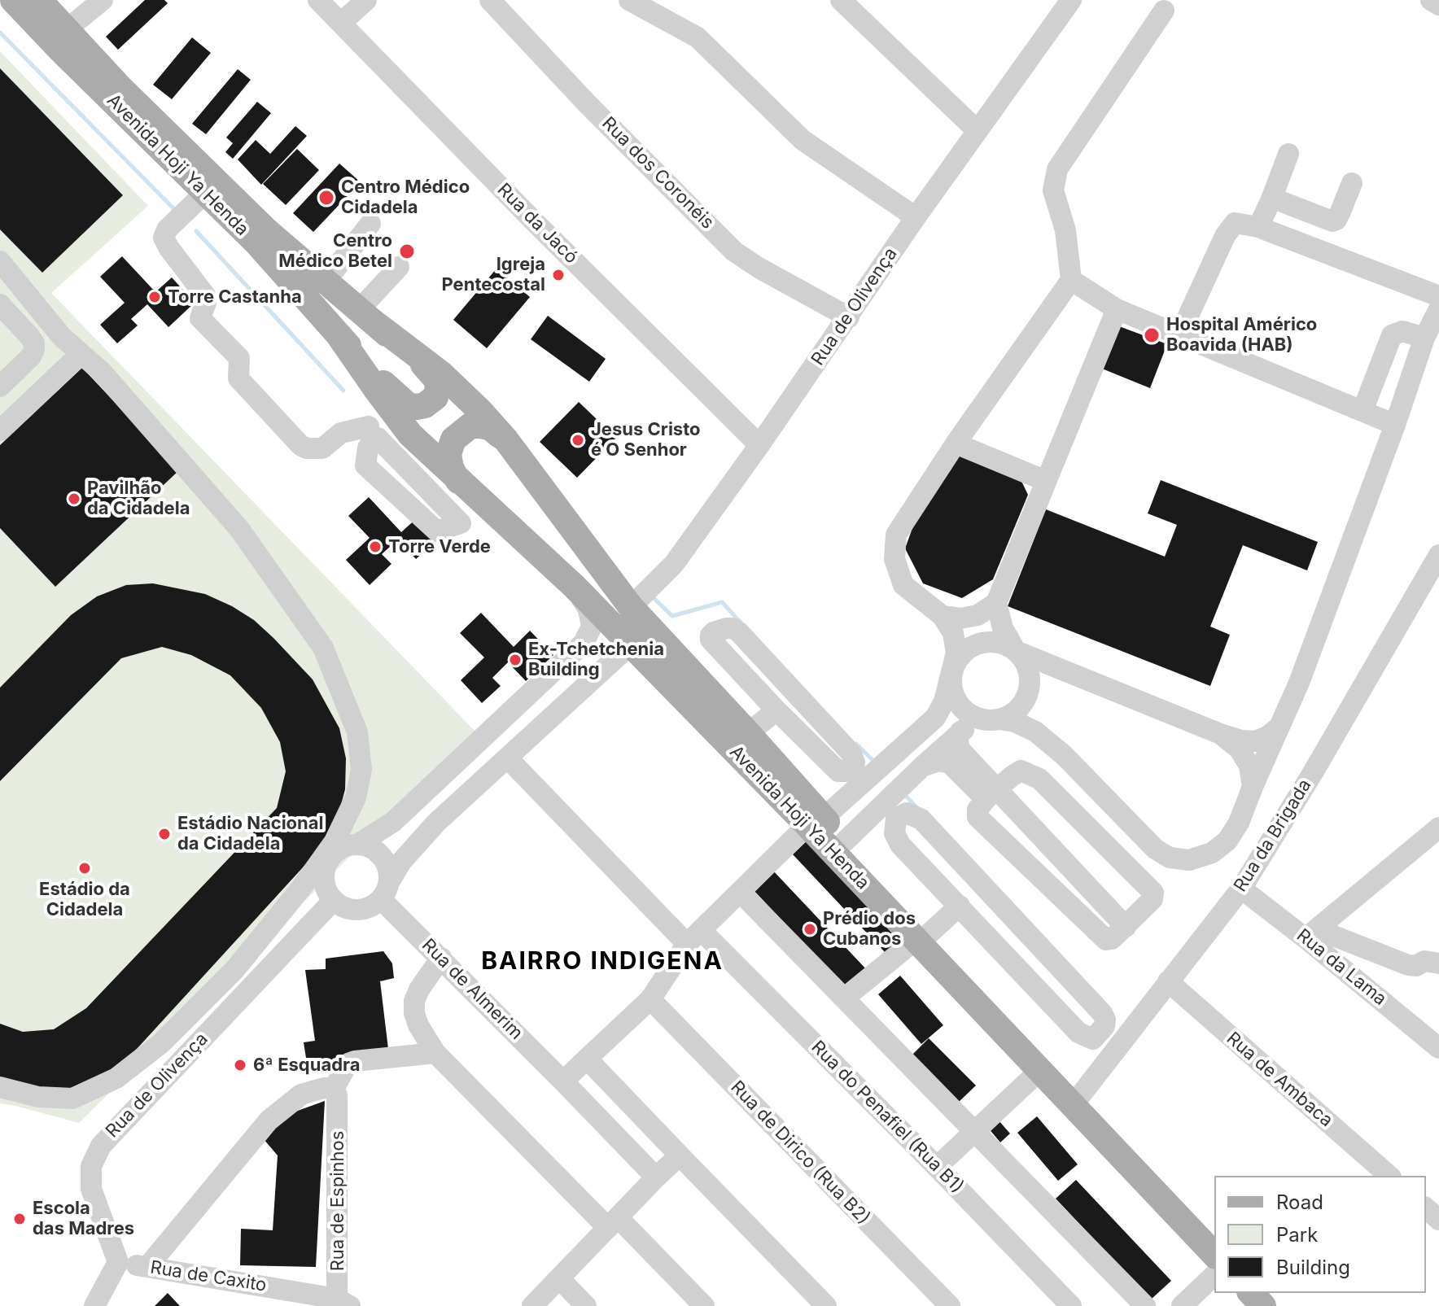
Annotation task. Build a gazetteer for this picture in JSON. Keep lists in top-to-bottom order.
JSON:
{
  "streets": {
    "main road": ["Avenida Hoji Ya Henda"],
    "street": [
      "Rua dos Coronéis",
      "Rua da Jacó",
      "Rua de Olivença",
      "Rua da Brigada",
      "Rua da Lama",
      "Rua de Almerim",
      "Rua de Ambaca",
      "Rua do Penafiel (Rua B1)",
      "Rua de Dirico (Rua B2)",
      "Rua de Espinhos",
      "Rua de Caxito"
    ]
  },
  "crossings": [
    ["Avenida Hoji Ya Henda", "Rua de Olivença"],
    ["Avenida Hoji Ya Henda", "Rua da Brigada"],
    ["Rua dos Coronéis", "Rua de Olivença"],
    ["Rua da Jacó", "Rua de Olivença"],
    ["Rua de Olivença", "Rua de Almerim"],
    ["Rua de Olivença", "Rua de Caxito"],
    ["Rua da Brigada", "Rua da Lama"],
    ["Rua da Brigada", "Rua de Ambaca"],
    ["Rua de Espinhos", "Rua de Caxito"]
  ],
  "districts": ["BAIRRO INDIGENA"],
  "places": [
    "Centro Médico Cidadela",
    "Centro Médico Betel",
    "Igreja Pentecostal",
    "Torre Castanha",
    "Hospital Américo Boavida (HAB)",
    "Jesus Cristo é O Senhor",
    "Pavilhão da Cidadela",
    "Torre Verde",
    "Ex-Tchetchenia Building",
    "Estádio Nacional da Cidadela",
    "Estádio da Cidadela",
    "Prédio dos Cubanos",
    "6ª Esquadra",
    "Escola das Madres"
  ],
  "legend": ["Road", "Park", "Building"]
}
